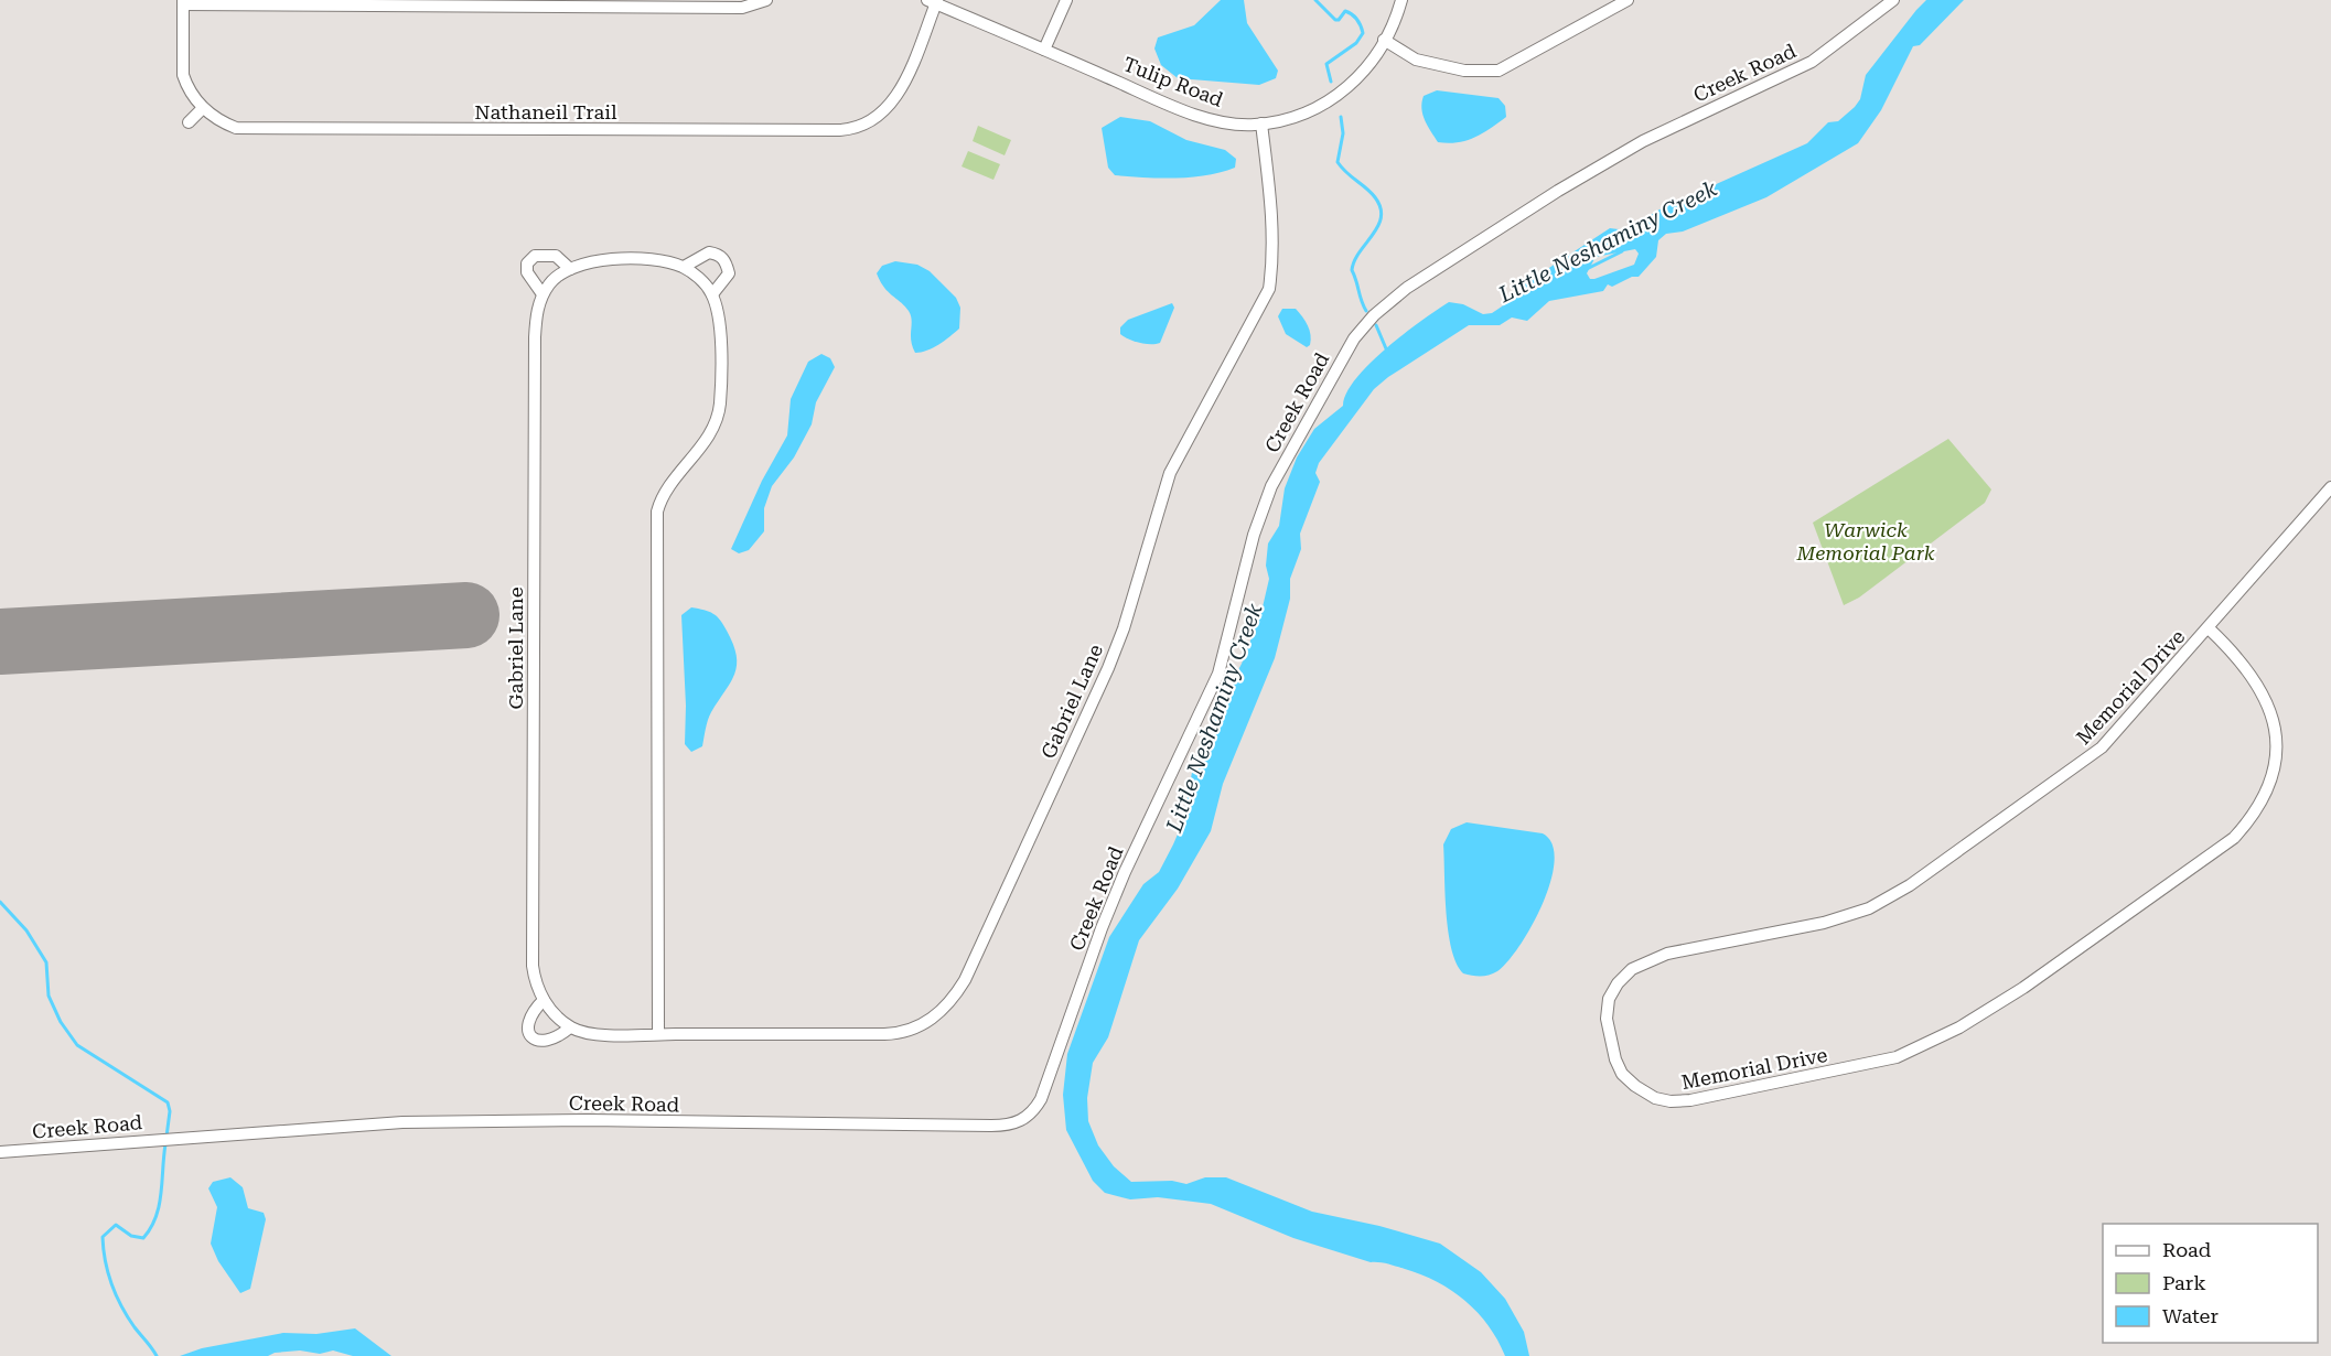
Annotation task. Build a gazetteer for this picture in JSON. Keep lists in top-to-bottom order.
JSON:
{
  "streets": {
    "street": [
      "Creek Road",
      "Tulip Road",
      "Nathaneil Trail",
      "Gabriel Lane",
      "Memorial Drive"
    ]
  },
  "crossings": [
    ["Tulip Road", "Nathaneil Trail"],
    ["Tulip Road", "Gabriel Lane"]
  ],
  "water": ["Little Neshaminy Creek"],
  "parks": ["Warwick Memorial Park"],
  "legend": ["Road", "Park", "Water"]
}
